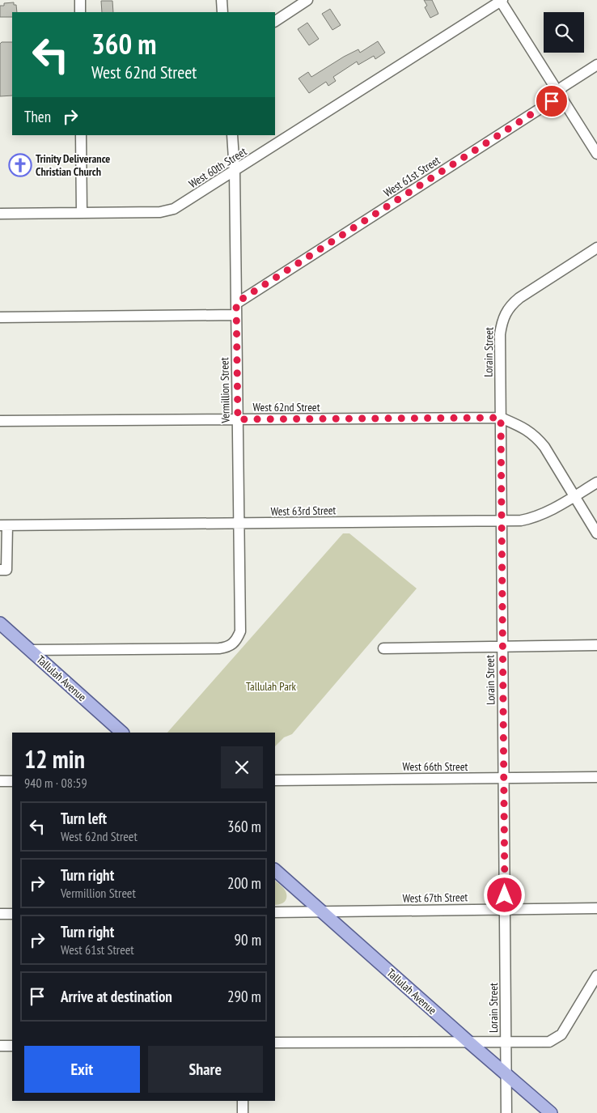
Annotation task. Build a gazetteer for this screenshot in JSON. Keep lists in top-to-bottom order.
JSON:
{
  "streets": {
    "main road": ["Tallulah Avenue"],
    "street": [
      "West 60th Street",
      "West 61st Street",
      "Lorain Street",
      "Vermillion Street",
      "West 62nd Street",
      "West 63rd Street",
      "West 66th Street",
      "West 67th Street"
    ]
  },
  "crossings": [
    ["West 60th Street", "Vermillion Street"],
    ["West 61st Street", "Vermillion Street"],
    ["Lorain Street", "West 62nd Street"],
    ["Lorain Street", "West 63rd Street"],
    ["Lorain Street", "Tallulah Avenue"],
    ["Lorain Street", "West 66th Street"],
    ["Lorain Street", "West 67th Street"],
    ["Vermillion Street", "West 62nd Street"],
    ["Vermillion Street", "West 63rd Street"],
    ["Vermillion Street", "Tallulah Avenue"],
    ["Tallulah Avenue", "West 67th Street"]
  ],
  "parks": ["Tallulah Park"],
  "places": {
    "church": ["Trinity Deliverance Christian Church"]
  },
  "page": {
    "turn": ["360 m", "West 62nd Street"],
    "then": "Then",
    "heading": ["12 min", "940 m · 08:59"],
    "list": [
      {
        "name": "Turn left",
        "note": "West 62nd Street",
        "value": "360 m"
      },
      {
        "name": "Turn right",
        "note": "Vermillion Street",
        "value": "200 m"
      },
      {
        "name": "Turn right",
        "note": "West 61st Street",
        "value": "90 m"
      },
      {
        "name": "Arrive at destination",
        "value": "290 m"
      }
    ],
    "buttons": ["Exit", "Share"]
  }
}
